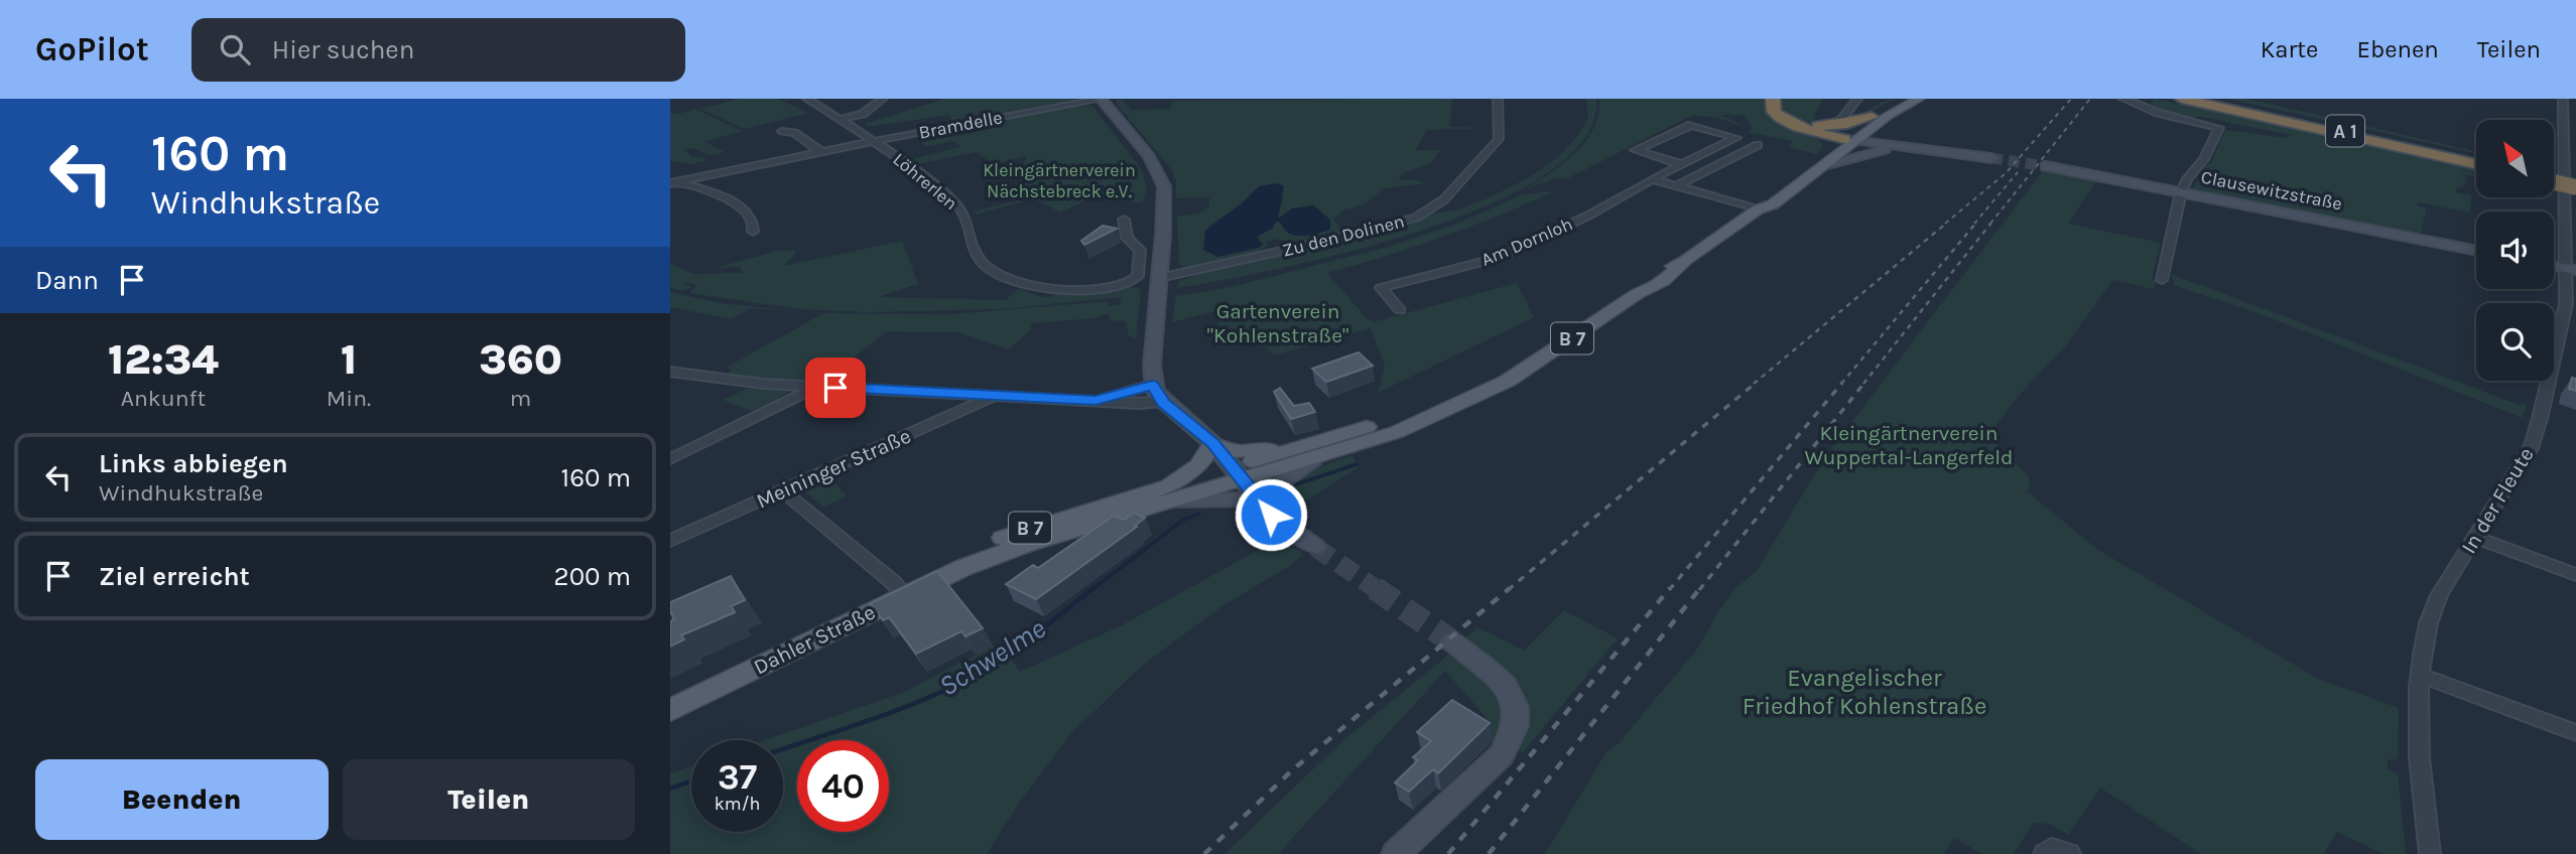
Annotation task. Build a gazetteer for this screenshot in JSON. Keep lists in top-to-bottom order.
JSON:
{
  "streets": {
    "highway": ["A 1"],
    "main road": ["B 7", "Dahler Straße"],
    "street": [
      "Bramdelle",
      "Löhrerlen",
      "Clausewitzstraße",
      "Zu den Dolinen",
      "Am Dornloh",
      "Meininger Straße",
      "In der Fleute"
    ]
  },
  "crossings": [
    ["Bramdelle", "Löhrerlen"],
    ["B 7", "Dahler Straße"]
  ],
  "water": ["Schwelme"],
  "parks": [
    "Kleingärtnerverein Nächstebreck e.V.",
    "Gartenverein \"Kohlenstraße\"",
    "Kleingärtnerverein Wuppertal-Langerfeld",
    "Evangelischer Friedhof Kohlenstraße"
  ],
  "north": "top left",
  "page": {
    "header": "GoPilot",
    "search": "Hier suchen",
    "nav": ["Karte", "Ebenen", "Teilen"],
    "turn": ["160 m", "Windhukstraße"],
    "then": "Dann",
    "eta": [
      "12:34",
      "Ankunft",
      "1",
      "Min.",
      "360",
      "m"
    ],
    "list": [
      {
        "name": "Links abbiegen",
        "note": "Windhukstraße",
        "value": "160 m"
      },
      {
        "name": "Ziel erreicht",
        "value": "200 m"
      }
    ],
    "speed": "37 km/h",
    "limit": "40",
    "buttons": ["Beenden", "Teilen"]
  }
}
